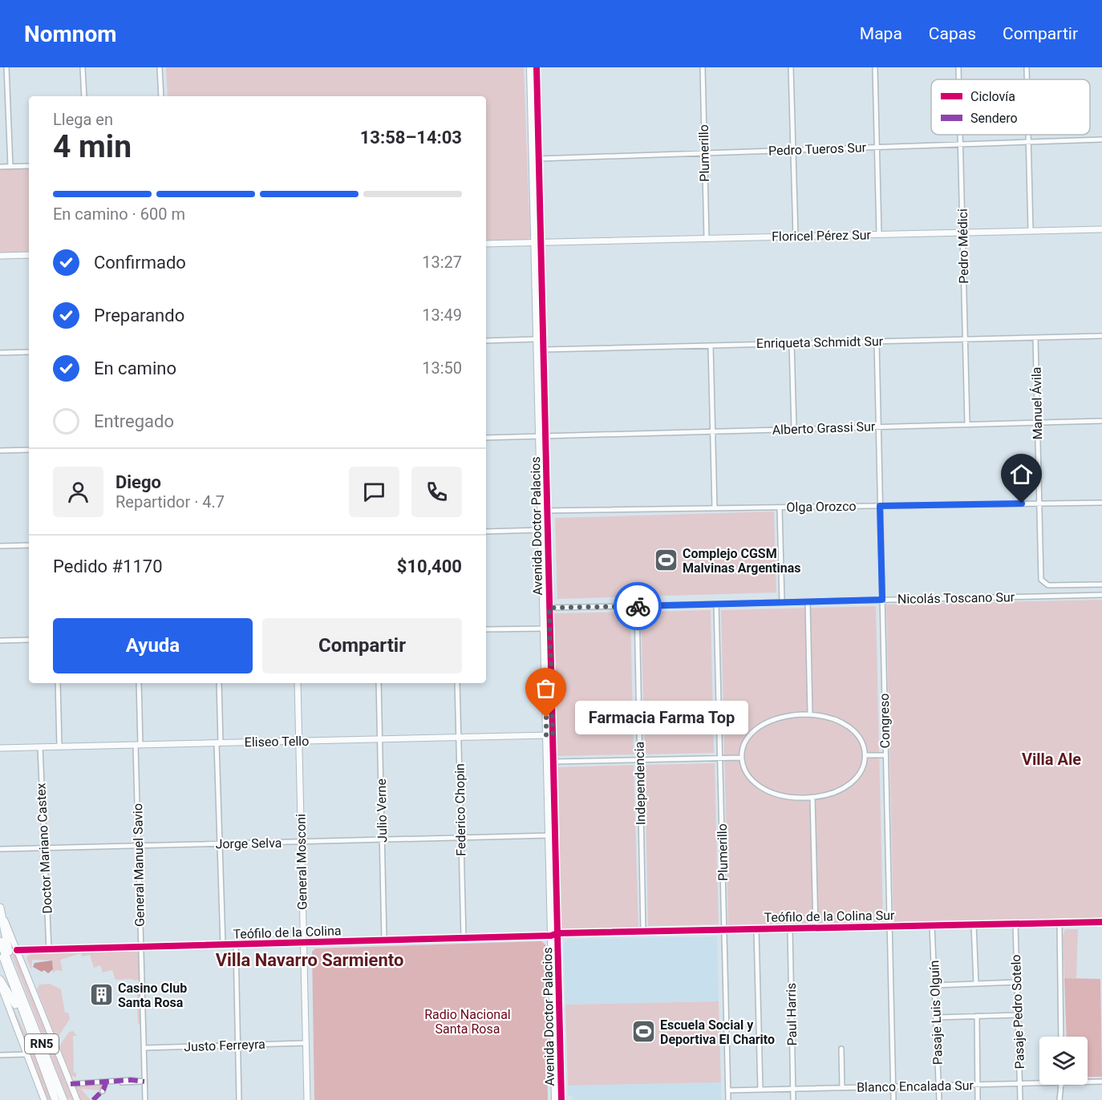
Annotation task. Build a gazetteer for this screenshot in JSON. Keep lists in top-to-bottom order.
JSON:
{
  "streets": {
    "highway": ["RN5"],
    "main road": ["Avenida Doctor Palacios"],
    "street": [
      "Pedro Tueros Sur",
      "Plumerillo",
      "Floricel Pérez Sur",
      "Pedro Médici",
      "Enriqueta Schmidt Sur",
      "Manuel Ávila",
      "Alberto Grassi Sur",
      "Olga Orozco",
      "Nicolás Toscano Sur",
      "Congreso",
      "Eliseo Tello",
      "Independencia",
      "Federico Chopin",
      "Julio Verne",
      "Jorge Selva",
      "Doctor Mariano Castex",
      "General Mosconi",
      "General Manuel Savio",
      "Teófilo de la Colina Sur",
      "Teófilo de la Colina",
      "Pasaje Pedro Sotelo",
      "Pasaje Luis Olguín",
      "Paul Harris",
      "Justo Ferreyra",
      "Blanco Encalada Sur"
    ]
  },
  "crossings": [
    ["Pedro Tueros Sur", "Plumerillo"],
    ["Pedro Tueros Sur", "Pedro Médici"],
    ["Pedro Tueros Sur", "Avenida Doctor Palacios"],
    ["Plumerillo", "Floricel Pérez Sur"],
    ["Plumerillo", "Nicolás Toscano Sur"],
    ["Plumerillo", "Teófilo de la Colina Sur"],
    ["Plumerillo", "Blanco Encalada Sur"],
    ["Floricel Pérez Sur", "Pedro Médici"],
    ["Floricel Pérez Sur", "Avenida Doctor Palacios"],
    ["Pedro Médici", "Enriqueta Schmidt Sur"],
    ["Pedro Médici", "Alberto Grassi Sur"],
    ["Enriqueta Schmidt Sur", "Manuel Ávila"],
    ["Enriqueta Schmidt Sur", "Avenida Doctor Palacios"],
    ["Enriqueta Schmidt Sur", "Congreso"],
    ["Manuel Ávila", "Alberto Grassi Sur"],
    ["Manuel Ávila", "Olga Orozco"],
    ["Alberto Grassi Sur", "Avenida Doctor Palacios"],
    ["Alberto Grassi Sur", "Congreso"],
    ["Olga Orozco", "Avenida Doctor Palacios"],
    ["Olga Orozco", "Congreso"],
    ["Avenida Doctor Palacios", "Nicolás Toscano Sur"],
    ["Avenida Doctor Palacios", "Eliseo Tello"],
    ["Avenida Doctor Palacios", "Jorge Selva"],
    ["Avenida Doctor Palacios", "Teófilo de la Colina Sur"],
    ["Avenida Doctor Palacios", "Teófilo de la Colina"],
    ["Nicolás Toscano Sur", "Congreso"],
    ["Nicolás Toscano Sur", "Independencia"],
    ["Congreso", "Teófilo de la Colina Sur"],
    ["Congreso", "Blanco Encalada Sur"],
    ["Eliseo Tello", "Federico Chopin"],
    ["Eliseo Tello", "Julio Verne"],
    ["Eliseo Tello", "Doctor Mariano Castex"],
    ["Eliseo Tello", "General Mosconi"],
    ["Eliseo Tello", "General Manuel Savio"],
    ["Independencia", "Teófilo de la Colina Sur"],
    ["Federico Chopin", "Jorge Selva"],
    ["Federico Chopin", "Teófilo de la Colina"],
    ["Julio Verne", "Jorge Selva"],
    ["Julio Verne", "Teófilo de la Colina"],
    ["Jorge Selva", "Doctor Mariano Castex"],
    ["Jorge Selva", "General Mosconi"],
    ["Jorge Selva", "General Manuel Savio"],
    ["Doctor Mariano Castex", "Teófilo de la Colina"],
    ["General Mosconi", "Teófilo de la Colina"],
    ["General Mosconi", "Justo Ferreyra"],
    ["General Manuel Savio", "Teófilo de la Colina"],
    ["General Manuel Savio", "Justo Ferreyra"],
    ["Teófilo de la Colina Sur", "Teófilo de la Colina"],
    ["Teófilo de la Colina Sur", "Pasaje Pedro Sotelo"],
    ["Teófilo de la Colina Sur", "Pasaje Luis Olguín"],
    ["Teófilo de la Colina Sur", "Paul Harris"],
    ["Pasaje Pedro Sotelo", "Blanco Encalada Sur"],
    ["Pasaje Luis Olguín", "Blanco Encalada Sur"],
    ["Paul Harris", "Blanco Encalada Sur"]
  ],
  "districts": ["Villa Ale", "Villa Navarro Sarmiento"],
  "parks": ["Radio Nacional Santa Rosa"],
  "places": {
    "sports": ["Complejo CGSM Malvinas Argentinas", "Escuela Social y Deportiva El Charito"],
    "other": ["Farmacia Farma Top"],
    "building": ["Casino Club Santa Rosa"]
  },
  "legend": ["Ciclovía", "Sendero"],
  "page": {
    "header": "Nomnom",
    "nav": ["Mapa", "Capas", "Compartir"],
    "heading": ["4 min", "Llega en", "13:58–14:03"],
    "panel": [
      "Diego",
      "Repartidor · 4.7",
      "Pedido #1170",
      "$10,400"
    ],
    "bar": "En camino · 600 m",
    "list": [
      ["Confirmado", "13:27"],
      ["Preparando", "13:49"],
      ["En camino", "13:50"],
      "Entregado"
    ],
    "buttons": ["Ayuda", "Compartir"],
    "bubble": "Farmacia Farma Top"
  }
}
